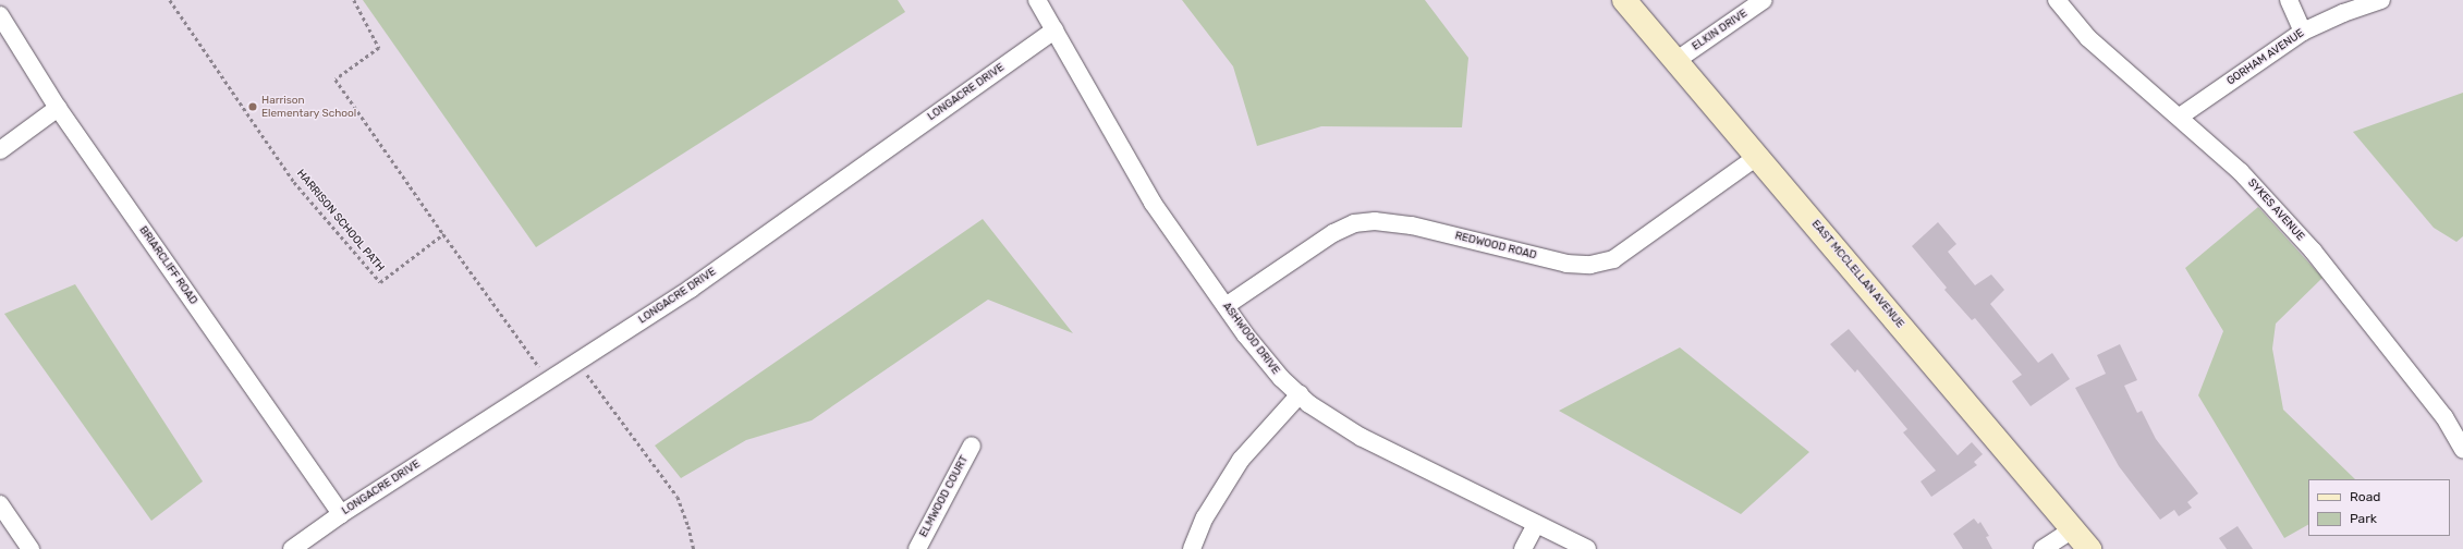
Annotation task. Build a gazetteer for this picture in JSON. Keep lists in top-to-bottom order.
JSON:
{
  "streets": {
    "street": [
      "ELKIN DRIVE",
      "GORHAM AVENUE",
      "LONGACRE DRIVE",
      "SYKES AVENUE",
      "REDWOOD ROAD",
      "BRIARCLIFF ROAD",
      "EAST MCCLELLAN AVENUE",
      "ASHWOOD DRIVE",
      "ELMWOOD COURT"
    ],
    "path": ["HARRISON SCHOOL PATH"]
  },
  "crossings": [
    ["ELKIN DRIVE", "EAST MCCLELLAN AVENUE"],
    ["GORHAM AVENUE", "SYKES AVENUE"],
    ["LONGACRE DRIVE", "BRIARCLIFF ROAD"],
    ["LONGACRE DRIVE", "ASHWOOD DRIVE"],
    ["REDWOOD ROAD", "EAST MCCLELLAN AVENUE"],
    ["REDWOOD ROAD", "ASHWOOD DRIVE"]
  ],
  "places": ["Harrison Elementary School"],
  "legend": ["Road", "Park"]
}
